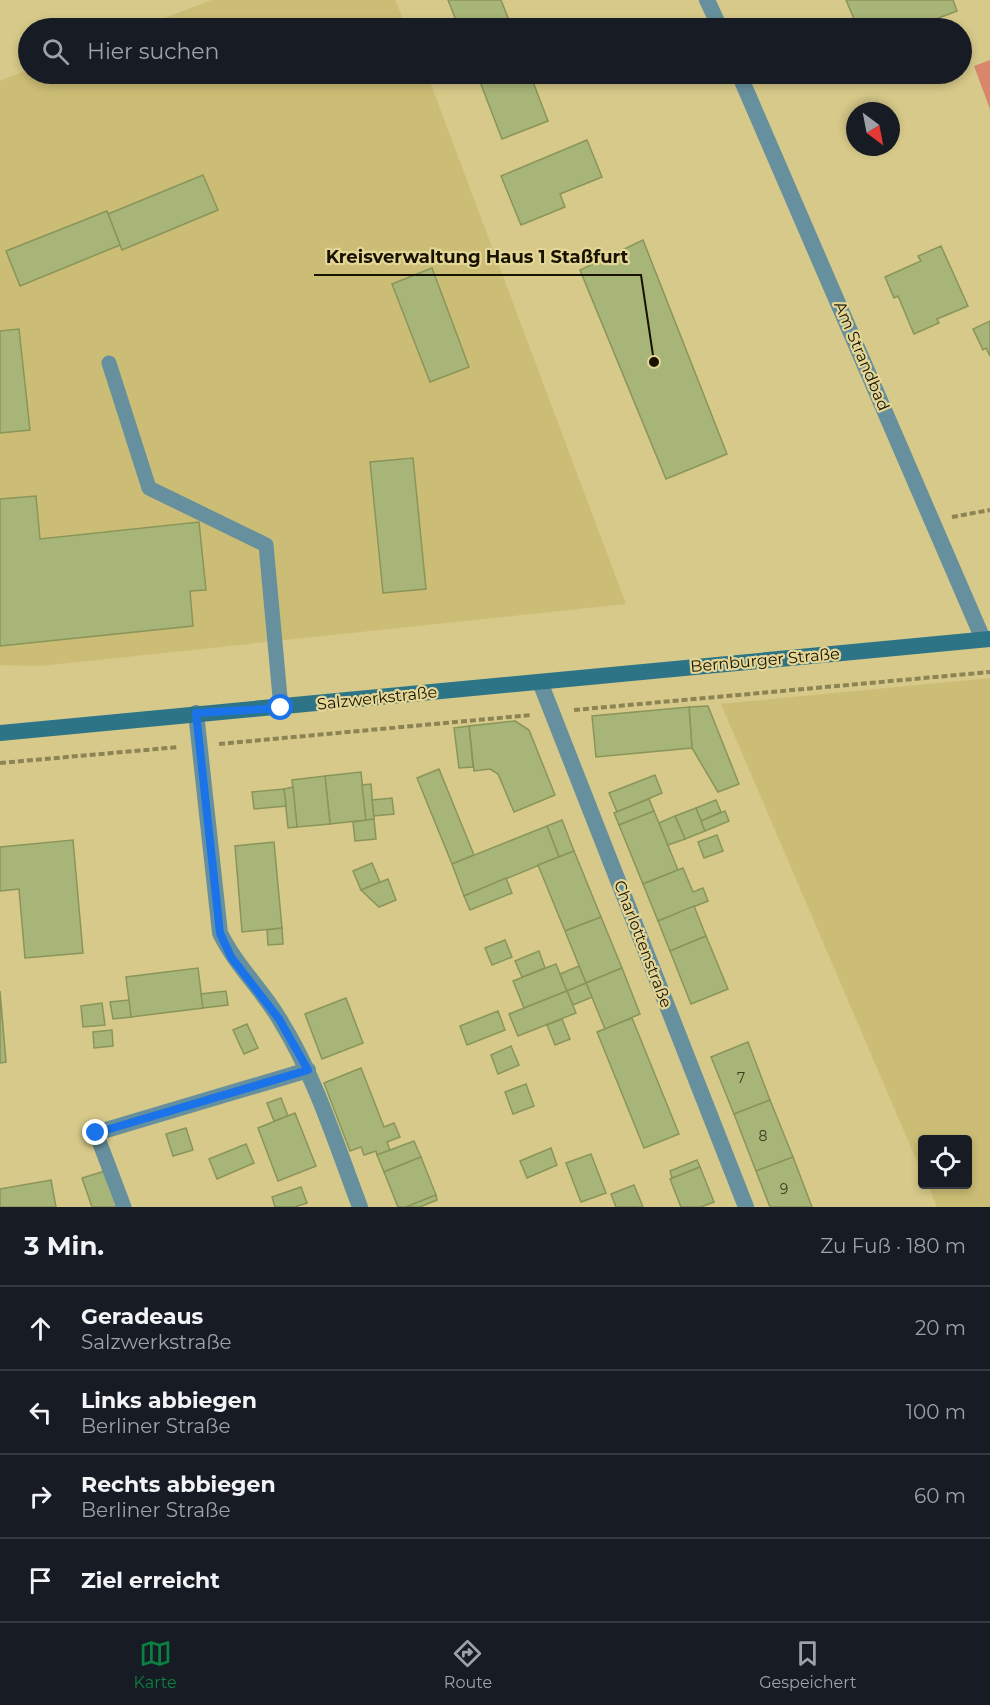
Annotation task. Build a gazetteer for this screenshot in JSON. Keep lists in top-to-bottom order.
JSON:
{
  "streets": {
    "main road": ["Bernburger Straße", "Salzwerkstraße"],
    "street": ["Am Strandbad", "Charlottenstraße"]
  },
  "crossings": [
    ["Am Strandbad", "Bernburger Straße"],
    ["Bernburger Straße", "Salzwerkstraße"],
    ["Bernburger Straße", "Charlottenstraße"],
    ["Salzwerkstraße", "Charlottenstraße"]
  ],
  "places": ["Kreisverwaltung Haus 1 Staßfurt"],
  "house_numbers": ["7", "8", "9"],
  "north": "bottom right",
  "page": {
    "search": "Hier suchen",
    "heading": ["3 Min.", "Zu Fuß · 180 m"],
    "list": [
      ["Geradeaus", "Salzwerkstraße", "20 m"],
      ["Links abbiegen", "Berliner Straße", "100 m"],
      ["Rechts abbiegen", "Berliner Straße", "60 m"],
      "Ziel erreicht"
    ],
    "nav": ["Karte", "Route", "Gespeichert"]
  }
}
